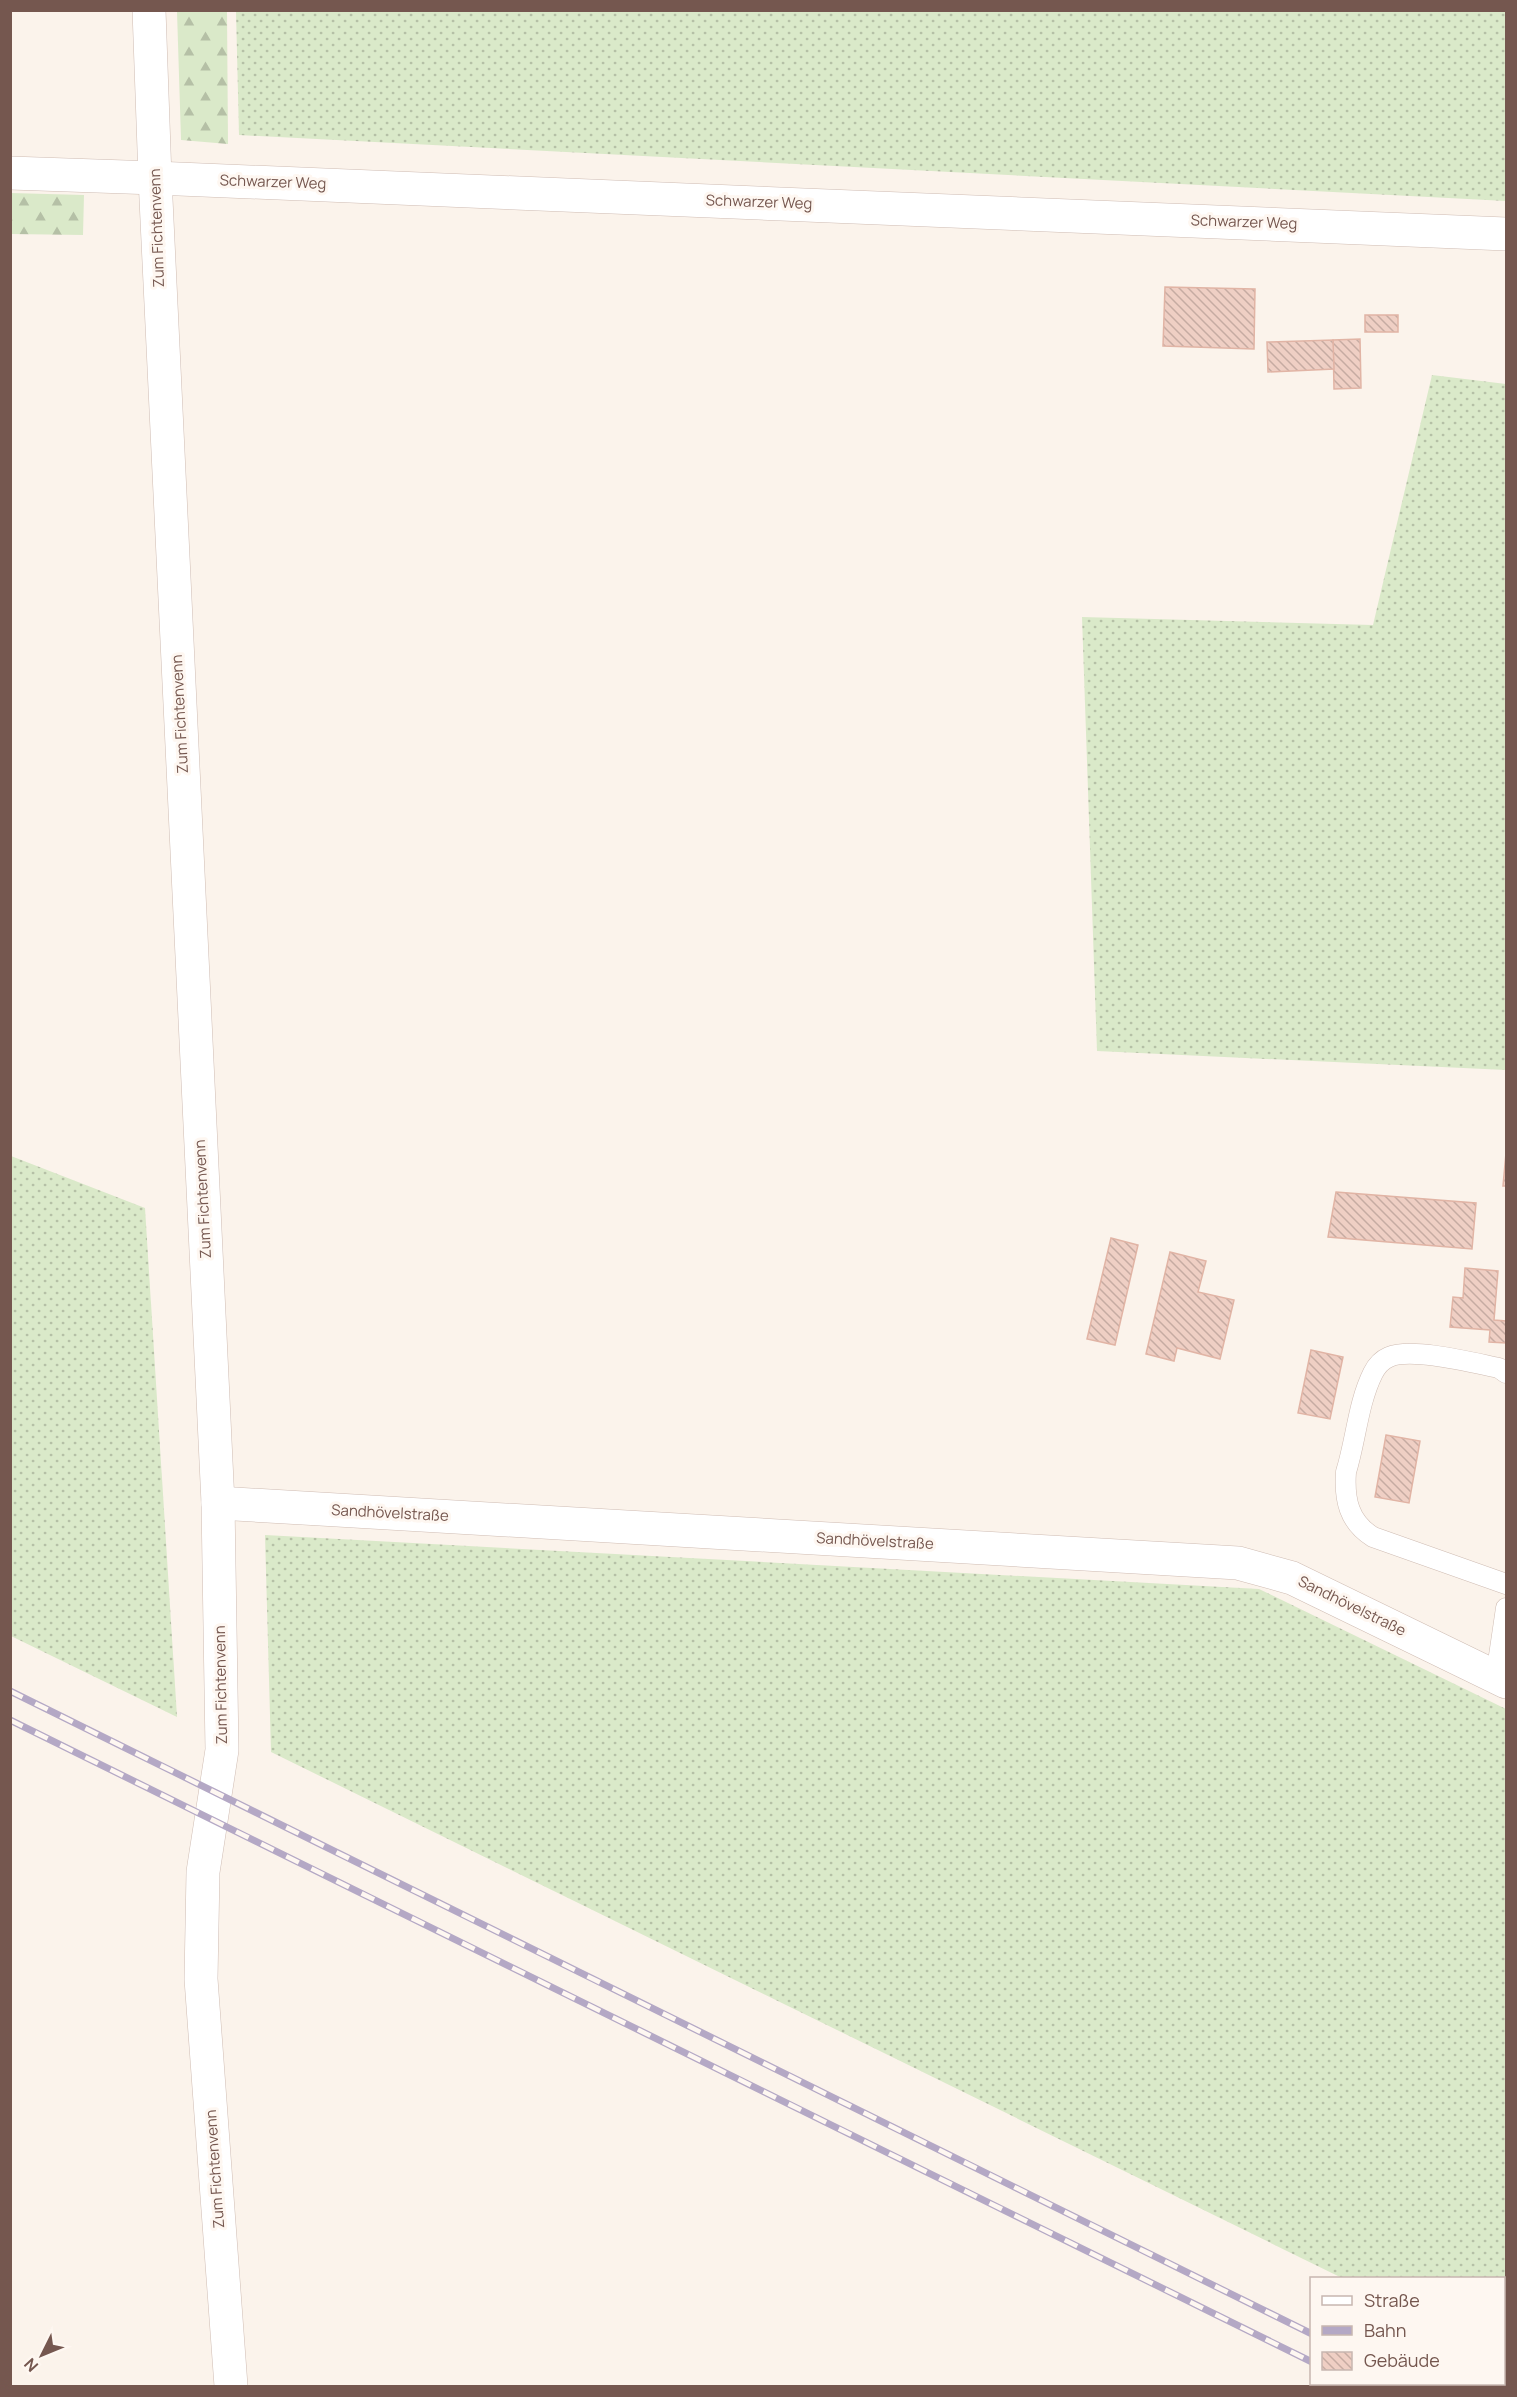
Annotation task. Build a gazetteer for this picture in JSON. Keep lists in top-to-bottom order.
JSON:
{
  "streets": {
    "street": ["Schwarzer Weg", "Zum Fichtenvenn", "Sandhövelstraße"]
  },
  "crossings": [
    ["Schwarzer Weg", "Zum Fichtenvenn"],
    ["Zum Fichtenvenn", "Sandhövelstraße"]
  ],
  "legend": ["Straße", "Bahn", "Gebäude"],
  "north": "bottom left"
}
